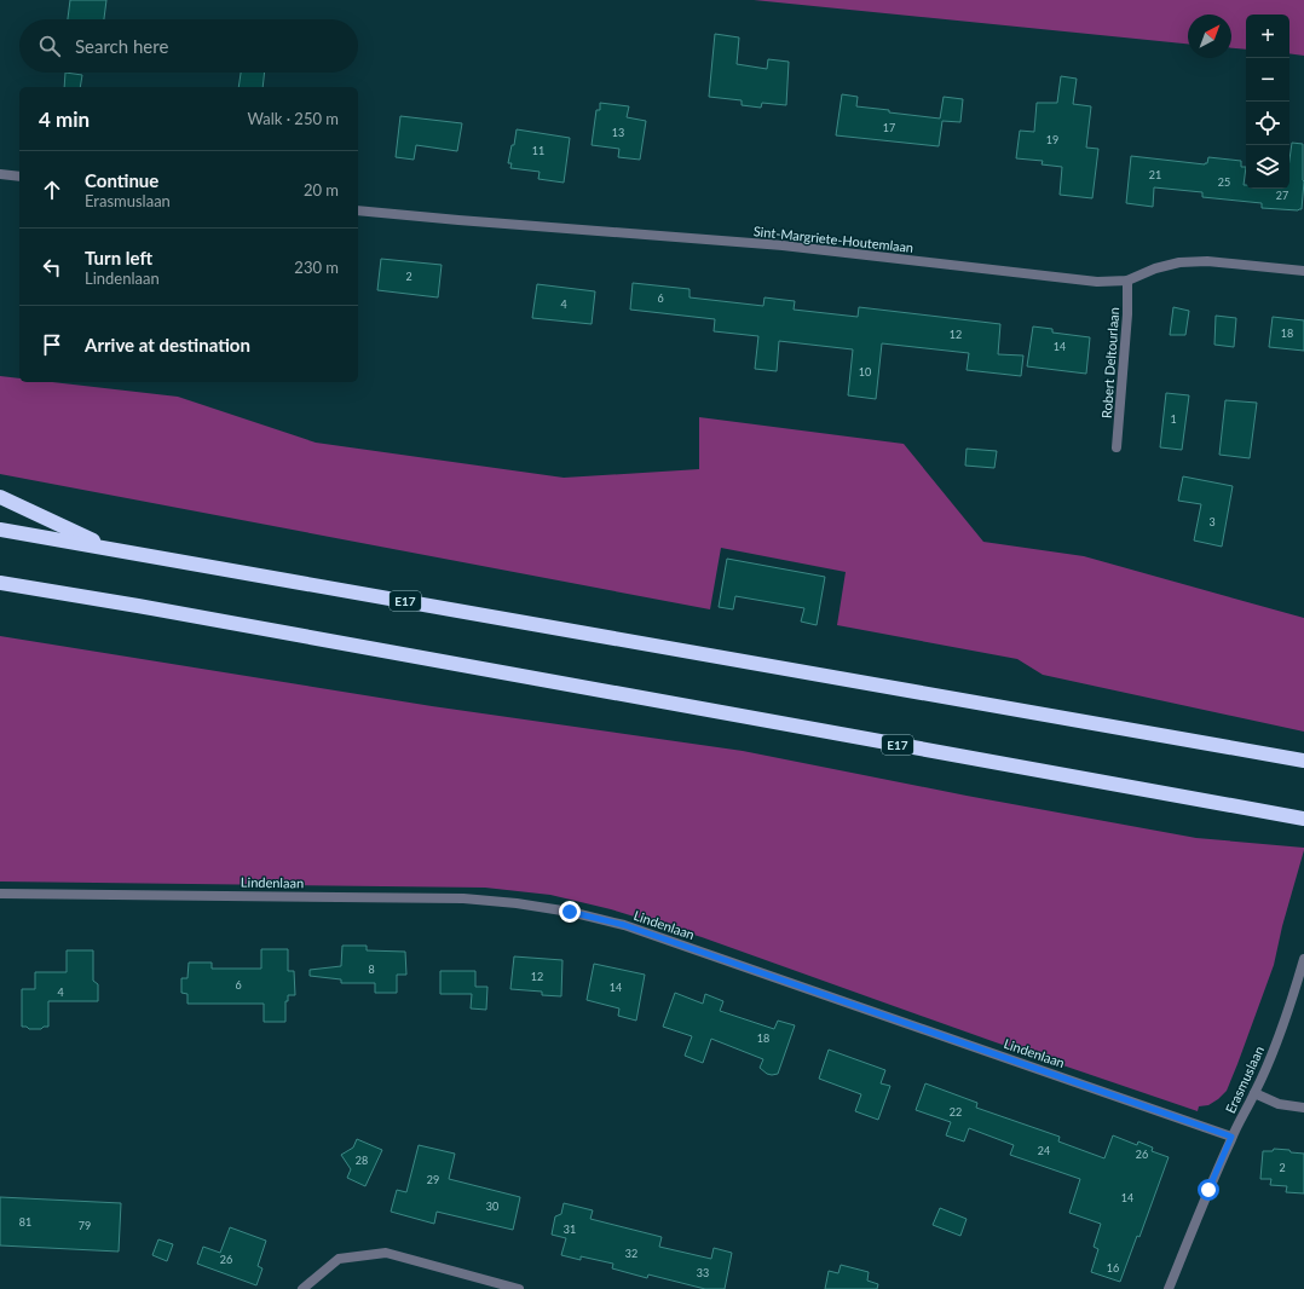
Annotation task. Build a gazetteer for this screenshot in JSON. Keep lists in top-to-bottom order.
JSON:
{
  "streets": {
    "highway": ["E17"],
    "street": [
      "Sint-Margriete-Houtemlaan",
      "Robert Deltourlaan",
      "Lindenlaan",
      "Erasmuslaan"
    ]
  },
  "crossings": [
    ["Sint-Margriete-Houtemlaan", "Robert Deltourlaan"],
    ["Lindenlaan", "Erasmuslaan"]
  ],
  "house_numbers": [
    "17",
    "13",
    "19",
    "11",
    "21",
    "25",
    "27",
    "2",
    "6",
    "4",
    "18",
    "12",
    "14",
    "10",
    "1",
    "3",
    "8",
    "12",
    "6",
    "14",
    "4",
    "18",
    "22",
    "24",
    "26",
    "28",
    "2",
    "29",
    "14",
    "30",
    "81",
    "79",
    "31",
    "32",
    "26",
    "16",
    "33"
  ],
  "north": "top right",
  "page": {
    "map_buttons": ["+", "−"],
    "search": "Search here",
    "heading": ["4 min", "Walk · 250 m"],
    "list": [
      ["Continue", "Erasmuslaan", "20 m"],
      ["Turn left", "Lindenlaan", "230 m"],
      "Arrive at destination"
    ]
  }
}
